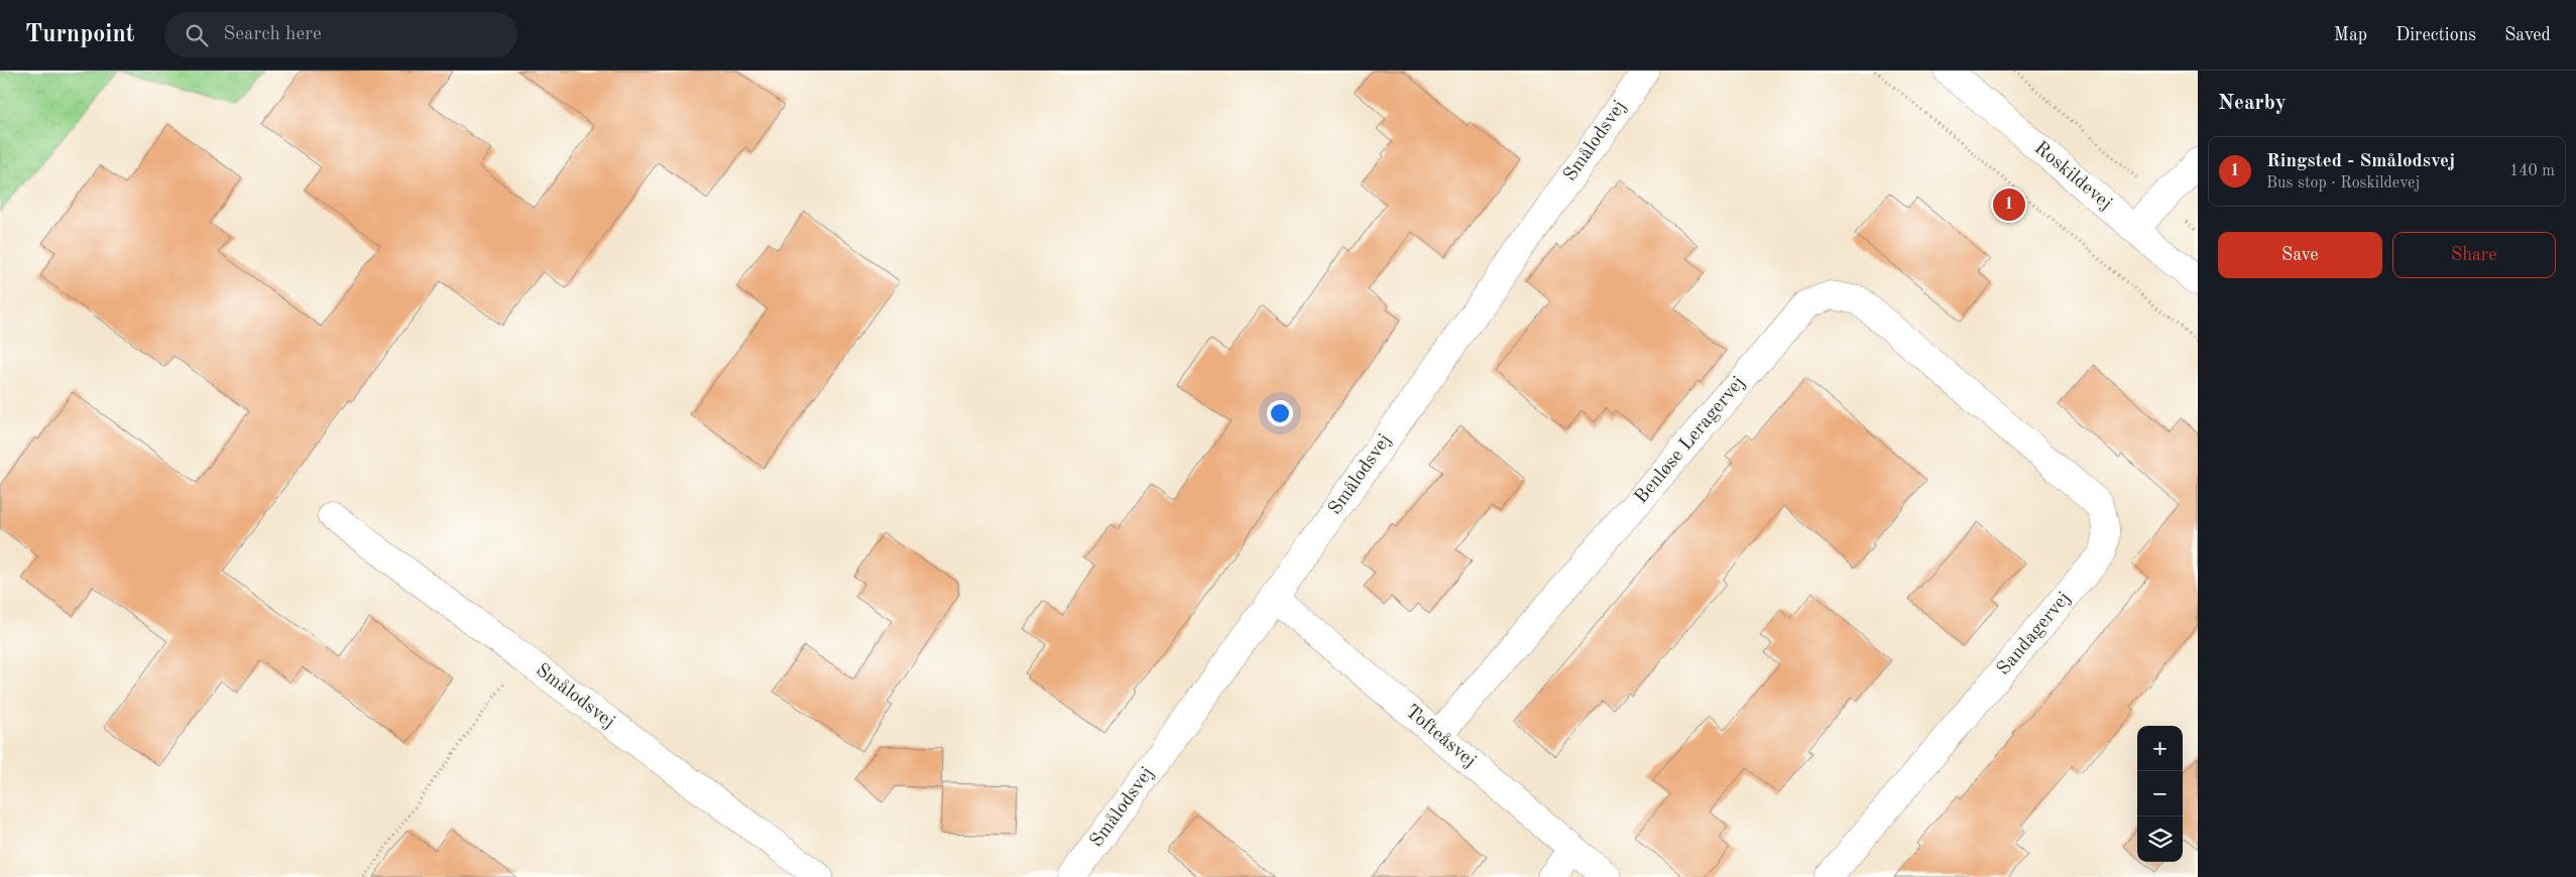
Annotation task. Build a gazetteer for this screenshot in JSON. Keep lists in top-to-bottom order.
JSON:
{
  "streets": {
    "street": [
      "Smålodsvej",
      "Roskildevej",
      "Benløse Leragervej",
      "Sandagervej",
      "Tofteåsvej"
    ]
  },
  "crossings": [
    ["Smålodsvej", "Tofteåsvej"],
    ["Benløse Leragervej", "Sandagervej"],
    ["Benløse Leragervej", "Tofteåsvej"]
  ],
  "page": {
    "header": "Turnpoint",
    "search": "Search here",
    "nav": ["Map", "Directions", "Saved"],
    "heading": "Nearby",
    "list": [
      {
        "mark": "1",
        "name": "Ringsted - Smålodsvej",
        "note": "Bus stop · Roskildevej",
        "value": "140 m"
      }
    ],
    "pins": "1",
    "buttons": ["Save", "Share"],
    "map_buttons": ["+", "−"]
  }
}
